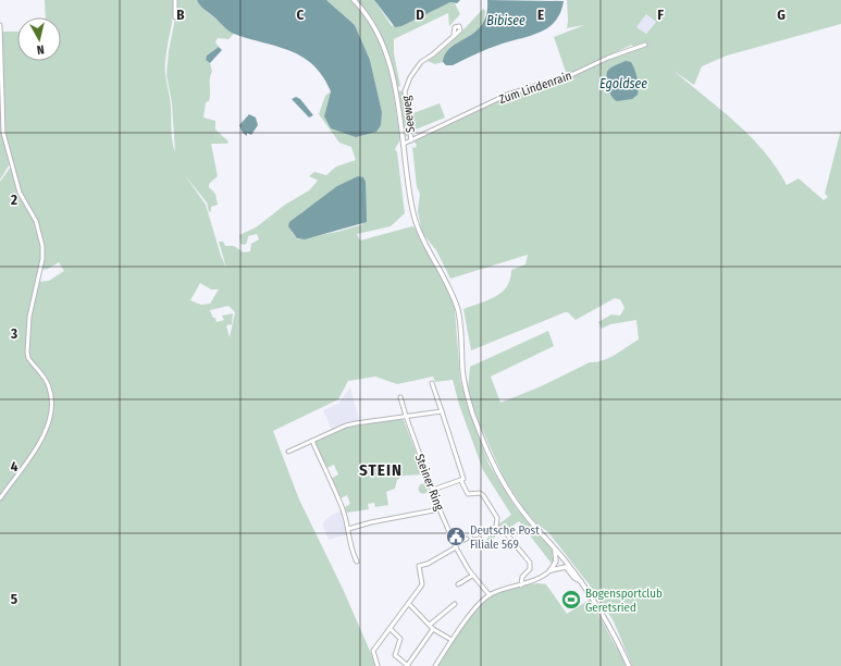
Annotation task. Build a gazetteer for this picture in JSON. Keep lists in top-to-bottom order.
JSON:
{
  "streets": {
    "street": ["Zum Lindenrain", "Seeweg", "Steiner Ring"]
  },
  "crossings": [
    ["Zum Lindenrain", "Seeweg"]
  ],
  "districts": ["STEIN"],
  "water": ["Bibisee", "Egoldsee"],
  "places": {
    "public building": ["Deutsche Post Filiale 569"],
    "sports": ["Bogensportclub Geretsried"]
  },
  "north": "bottom",
  "grid": {
    "columns": [
      "B",
      "C",
      "D",
      "E",
      "F",
      "G"
    ],
    "rows": [
      "2",
      "3",
      "4",
      "5"
    ]
  }
}
